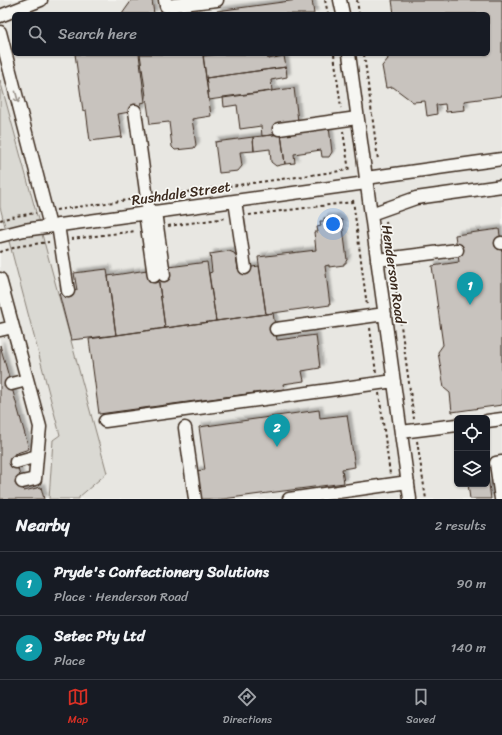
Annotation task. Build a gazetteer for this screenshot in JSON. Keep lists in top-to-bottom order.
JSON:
{
  "streets": {
    "street": ["Rushdale Street", "Henderson Road"]
  },
  "crossings": [
    ["Rushdale Street", "Henderson Road"]
  ],
  "page": {
    "search": "Search here",
    "pins": ["1", "2"],
    "heading": ["Nearby", "2 results"],
    "list": [
      {
        "mark": "1",
        "name": "Pryde's Confectionery Solutions",
        "note": "Place · Henderson Road",
        "value": "90 m"
      },
      {
        "mark": "2",
        "name": "Setec Pty Ltd",
        "note": "Place",
        "value": "140 m"
      }
    ],
    "nav": ["Map", "Directions", "Saved"]
  }
}
